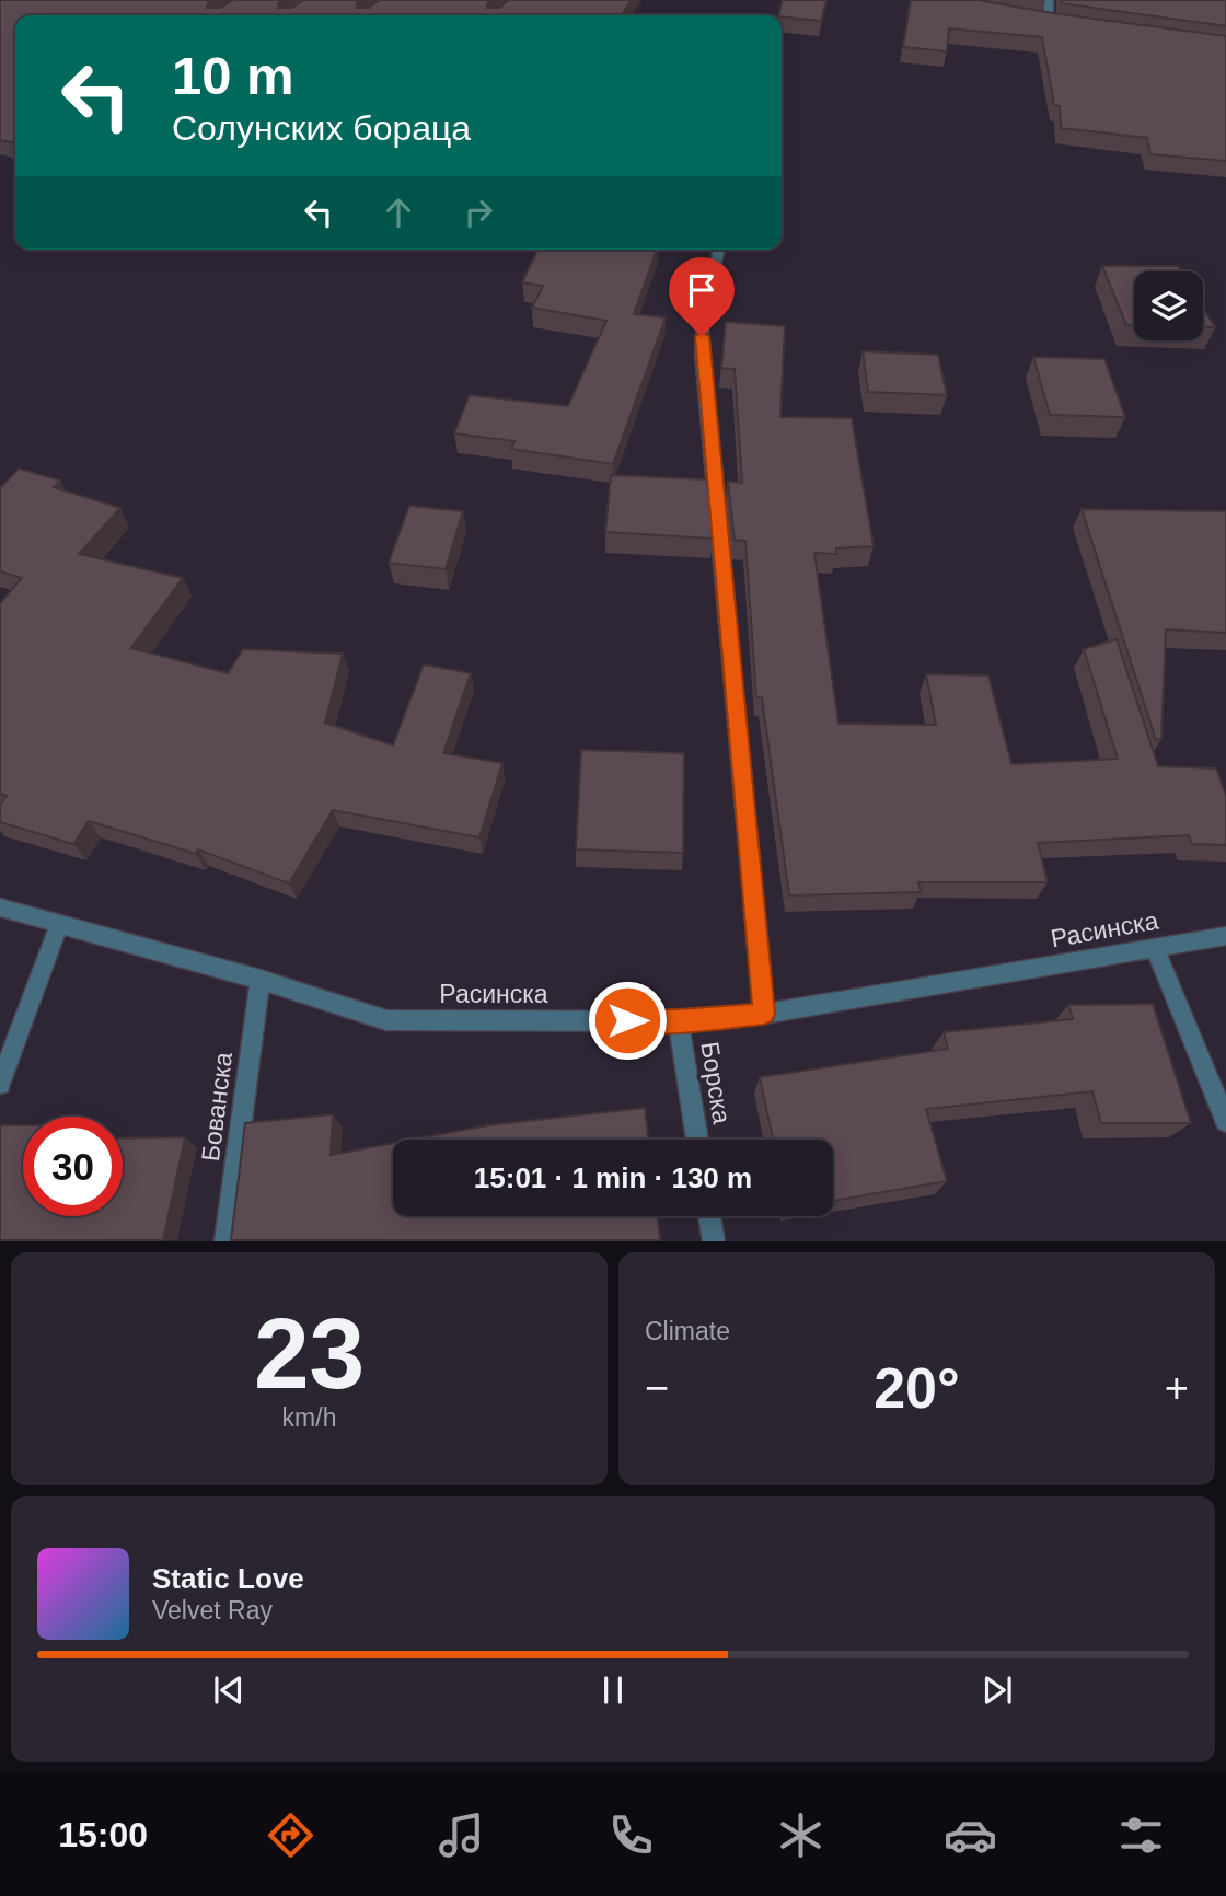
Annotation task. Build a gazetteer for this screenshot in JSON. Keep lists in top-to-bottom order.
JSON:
{
  "streets": {
    "street": ["Расинска", "Борска", "Бованска"]
  },
  "crossings": [
    ["Расинска", "Борска"],
    ["Расинска", "Бованска"]
  ],
  "page": {
    "turn": ["10 m", "Солунских бораца"],
    "limit": "30",
    "trip": "15:01 · 1 min · 130 m",
    "tile": [
      ["23", "km/h"],
      "Climate"
    ],
    "heat": ["−", "20°", "+"],
    "song": ["Static Love", "Velvet Ray"],
    "tabs": "15:00"
  }
}
